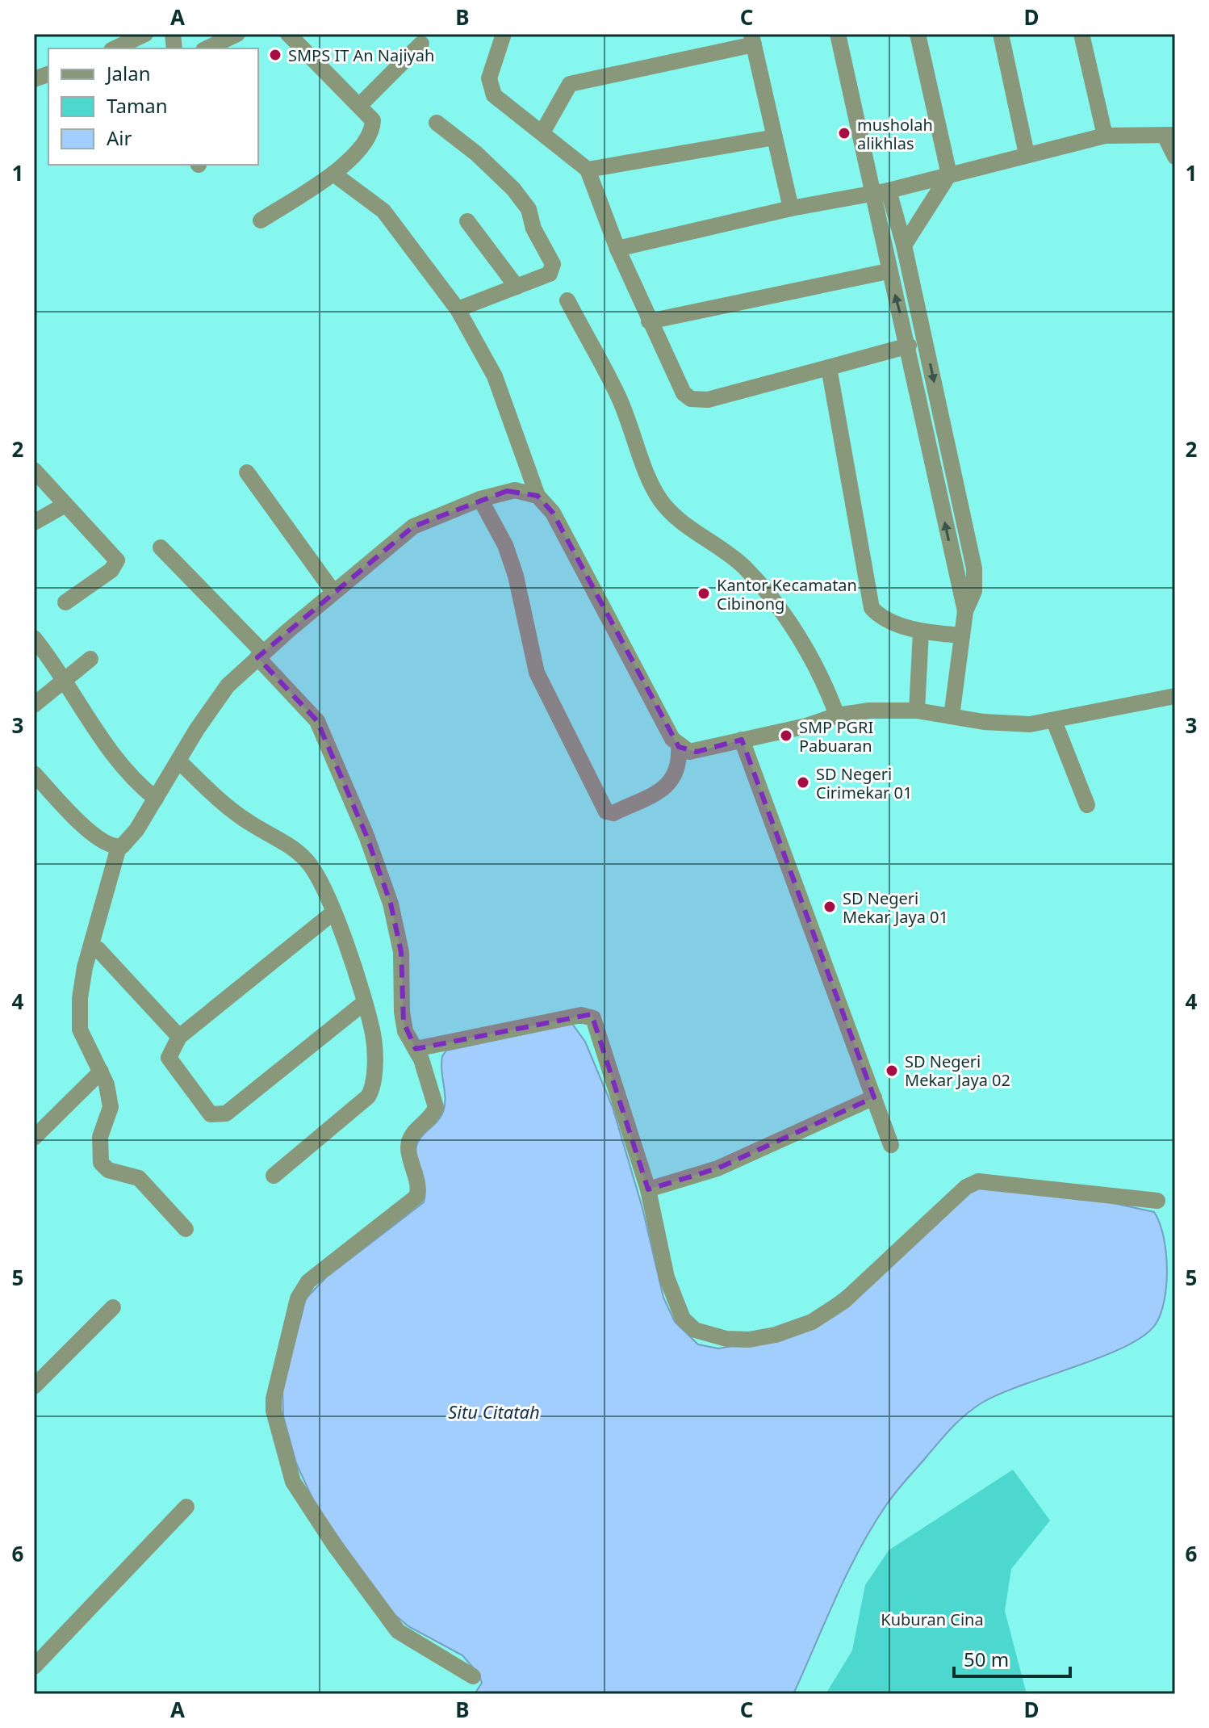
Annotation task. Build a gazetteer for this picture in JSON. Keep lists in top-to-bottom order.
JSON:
{
  "water": ["Situ Citatah"],
  "parks": ["Kuburan Cina"],
  "places": [
    "SMPS IT An Najiyah",
    "musholah alikhlas",
    "Kantor Kecamatan Cibinong",
    "SMP PGRI Pabuaran",
    "SD Negeri Cirimekar 01",
    "SD Negeri Mekar Jaya 01",
    "SD Negeri Mekar Jaya 02"
  ],
  "legend": ["Jalan", "Taman", "Air"],
  "scale_bar": "50 m",
  "grid": {
    "columns": [
      "A",
      "B",
      "C",
      "D"
    ],
    "rows": [
      "1",
      "2",
      "3",
      "4",
      "5",
      "6"
    ]
  }
}
